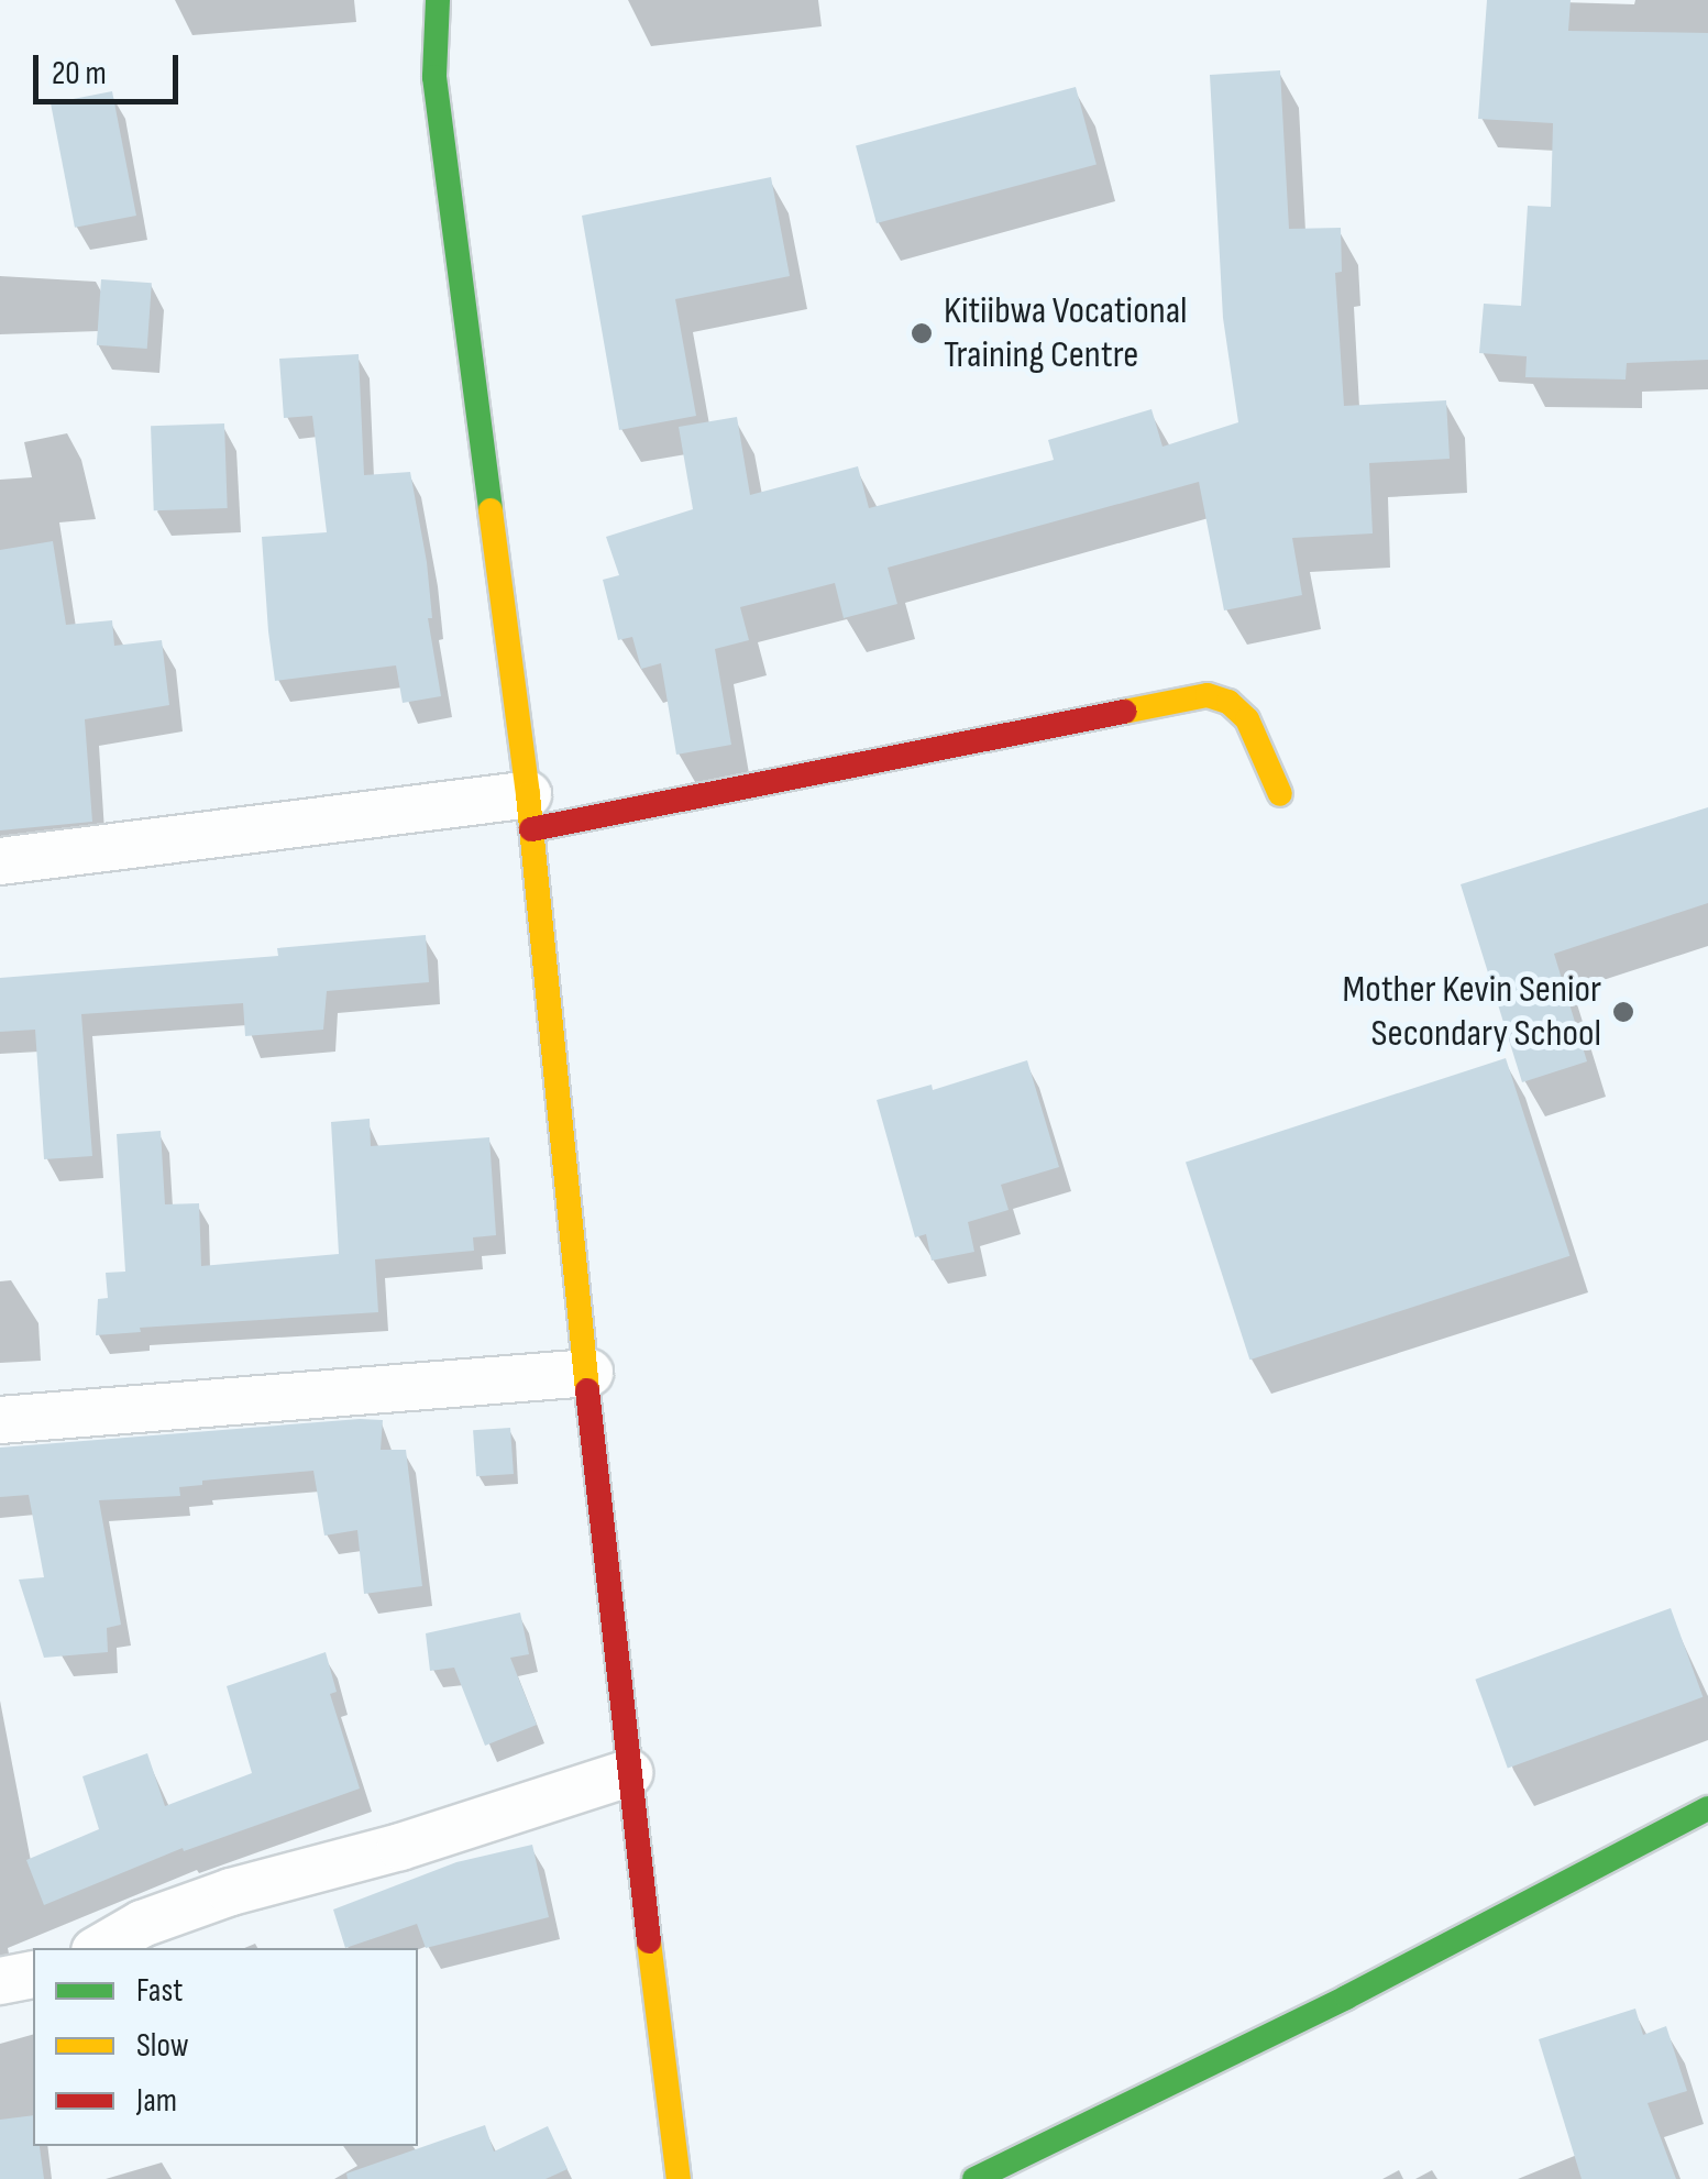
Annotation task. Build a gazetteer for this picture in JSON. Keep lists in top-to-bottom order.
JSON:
{
  "places": ["Kitiibwa Vocational Training Centre", "Mother Kevin Senior Secondary School"],
  "legend": ["Fast", "Slow", "Jam"],
  "scale_bar": "20 m"
}
